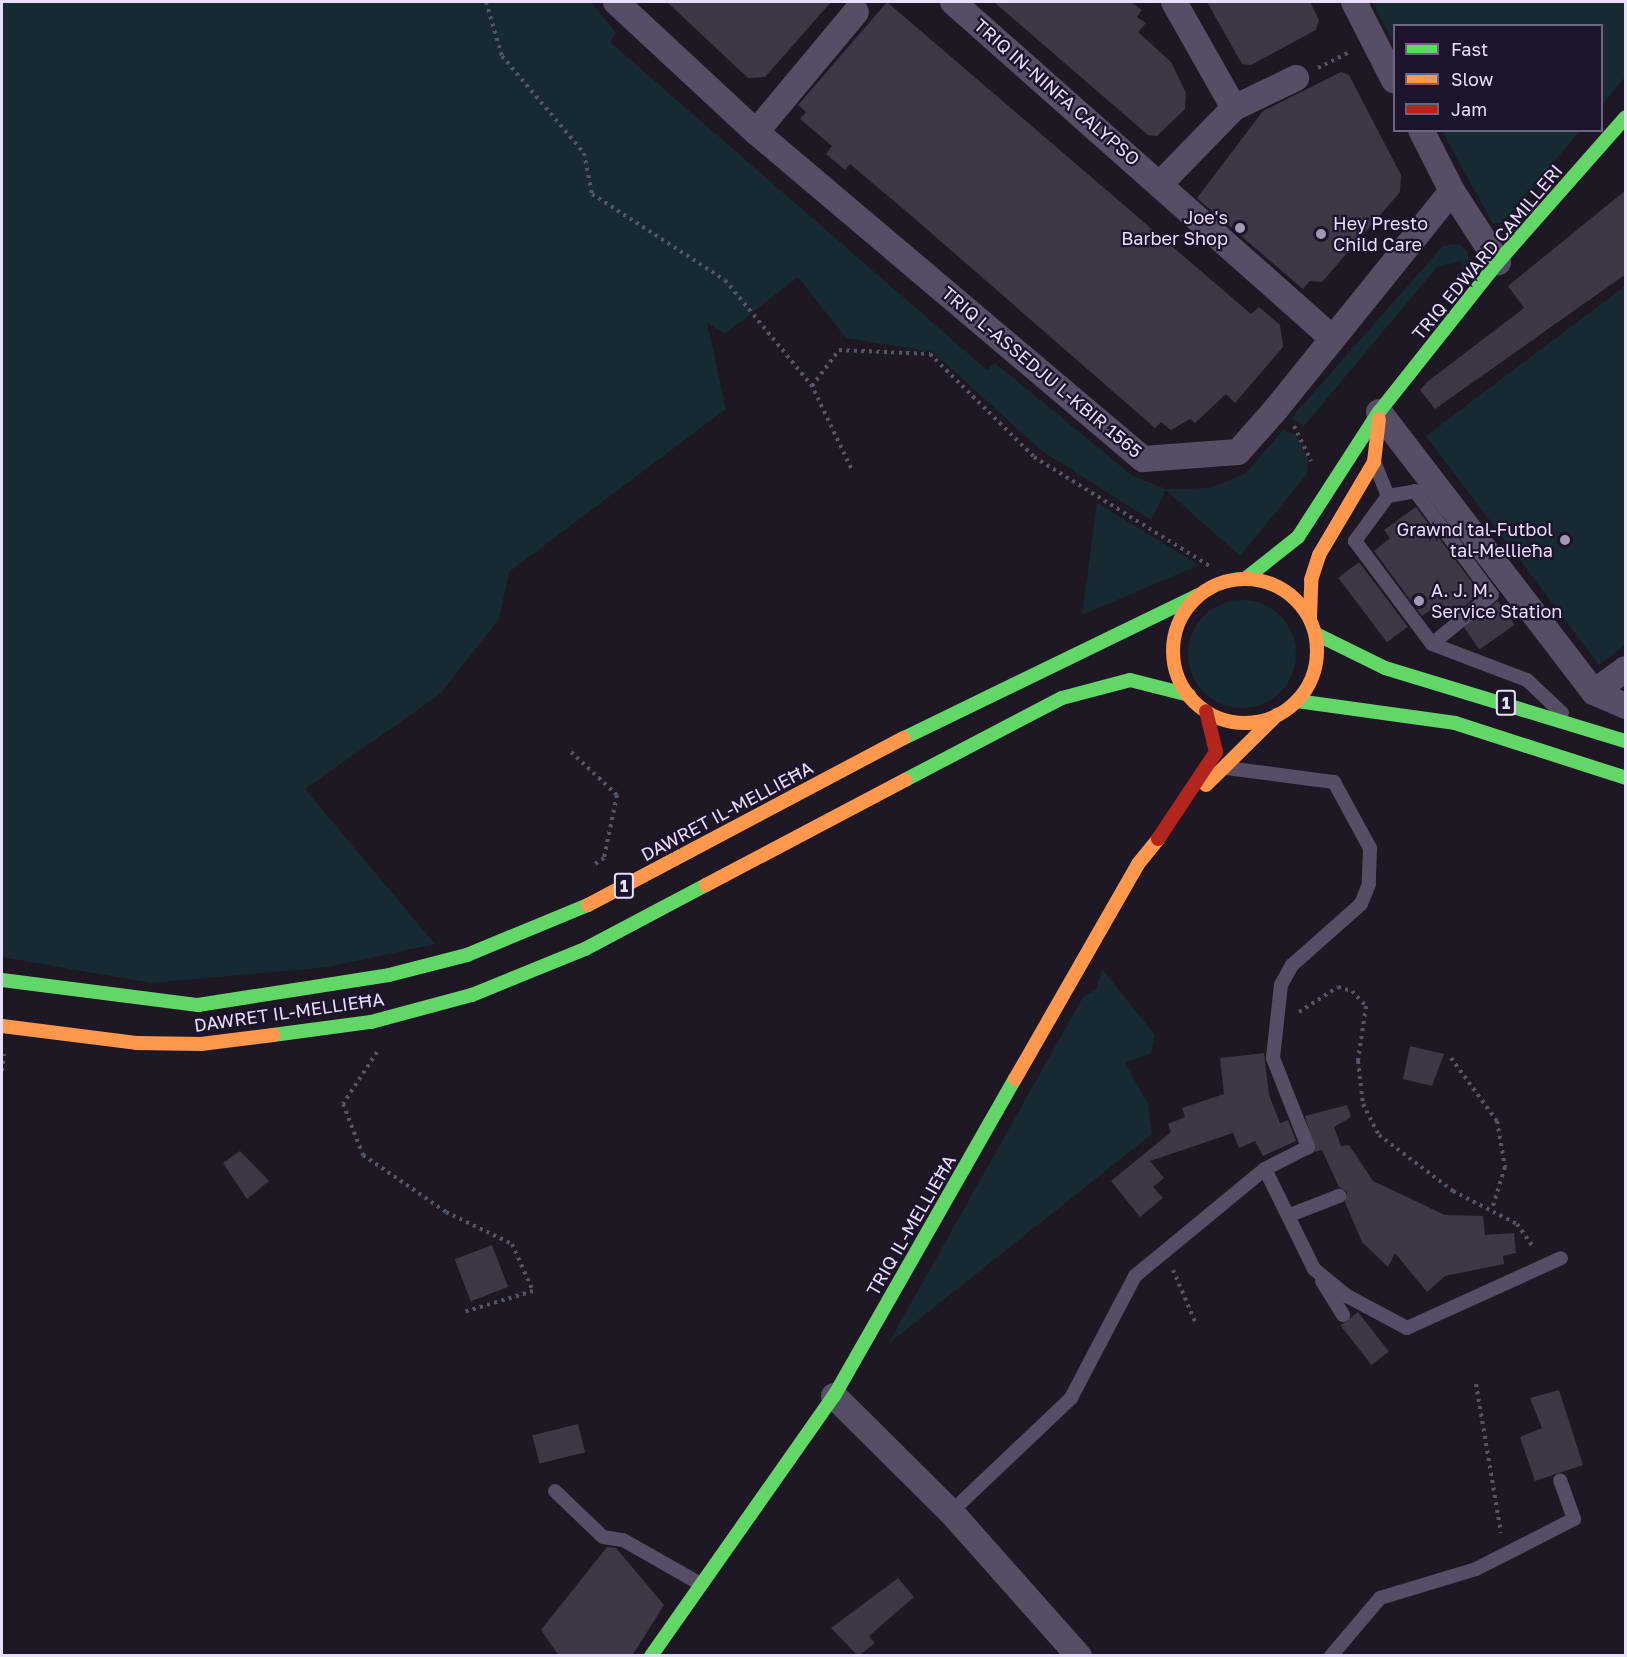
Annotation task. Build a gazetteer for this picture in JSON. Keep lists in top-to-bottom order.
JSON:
{
  "streets": {
    "main road": [
      "TRIQ EDWARD CAMILLERI",
      "1",
      "DAWRET IL-MELLIEĦA",
      "TRIQ IL-MELLIEĦA"
    ],
    "street": ["TRIQ IN-NINFA CALYPSO", "TRIQ L-ASSEDJU L-KBIR 1565"]
  },
  "crossings": [
    ["TRIQ IN-NINFA CALYPSO", "TRIQ L-ASSEDJU L-KBIR 1565"],
    ["TRIQ EDWARD CAMILLERI", "1"],
    ["TRIQ EDWARD CAMILLERI", "DAWRET IL-MELLIEĦA"],
    ["TRIQ EDWARD CAMILLERI", "TRIQ IL-MELLIEĦA"],
    ["1", "DAWRET IL-MELLIEĦA"],
    ["1", "TRIQ IL-MELLIEĦA"],
    ["DAWRET IL-MELLIEĦA", "TRIQ IL-MELLIEĦA"]
  ],
  "places": [
    "Joe's Barber Shop",
    "Hey Presto Child Care",
    "Grawnd tal-Futbol tal-Mellieħa",
    "A. J. M. Service Station"
  ],
  "legend": ["Fast", "Slow", "Jam"]
}
